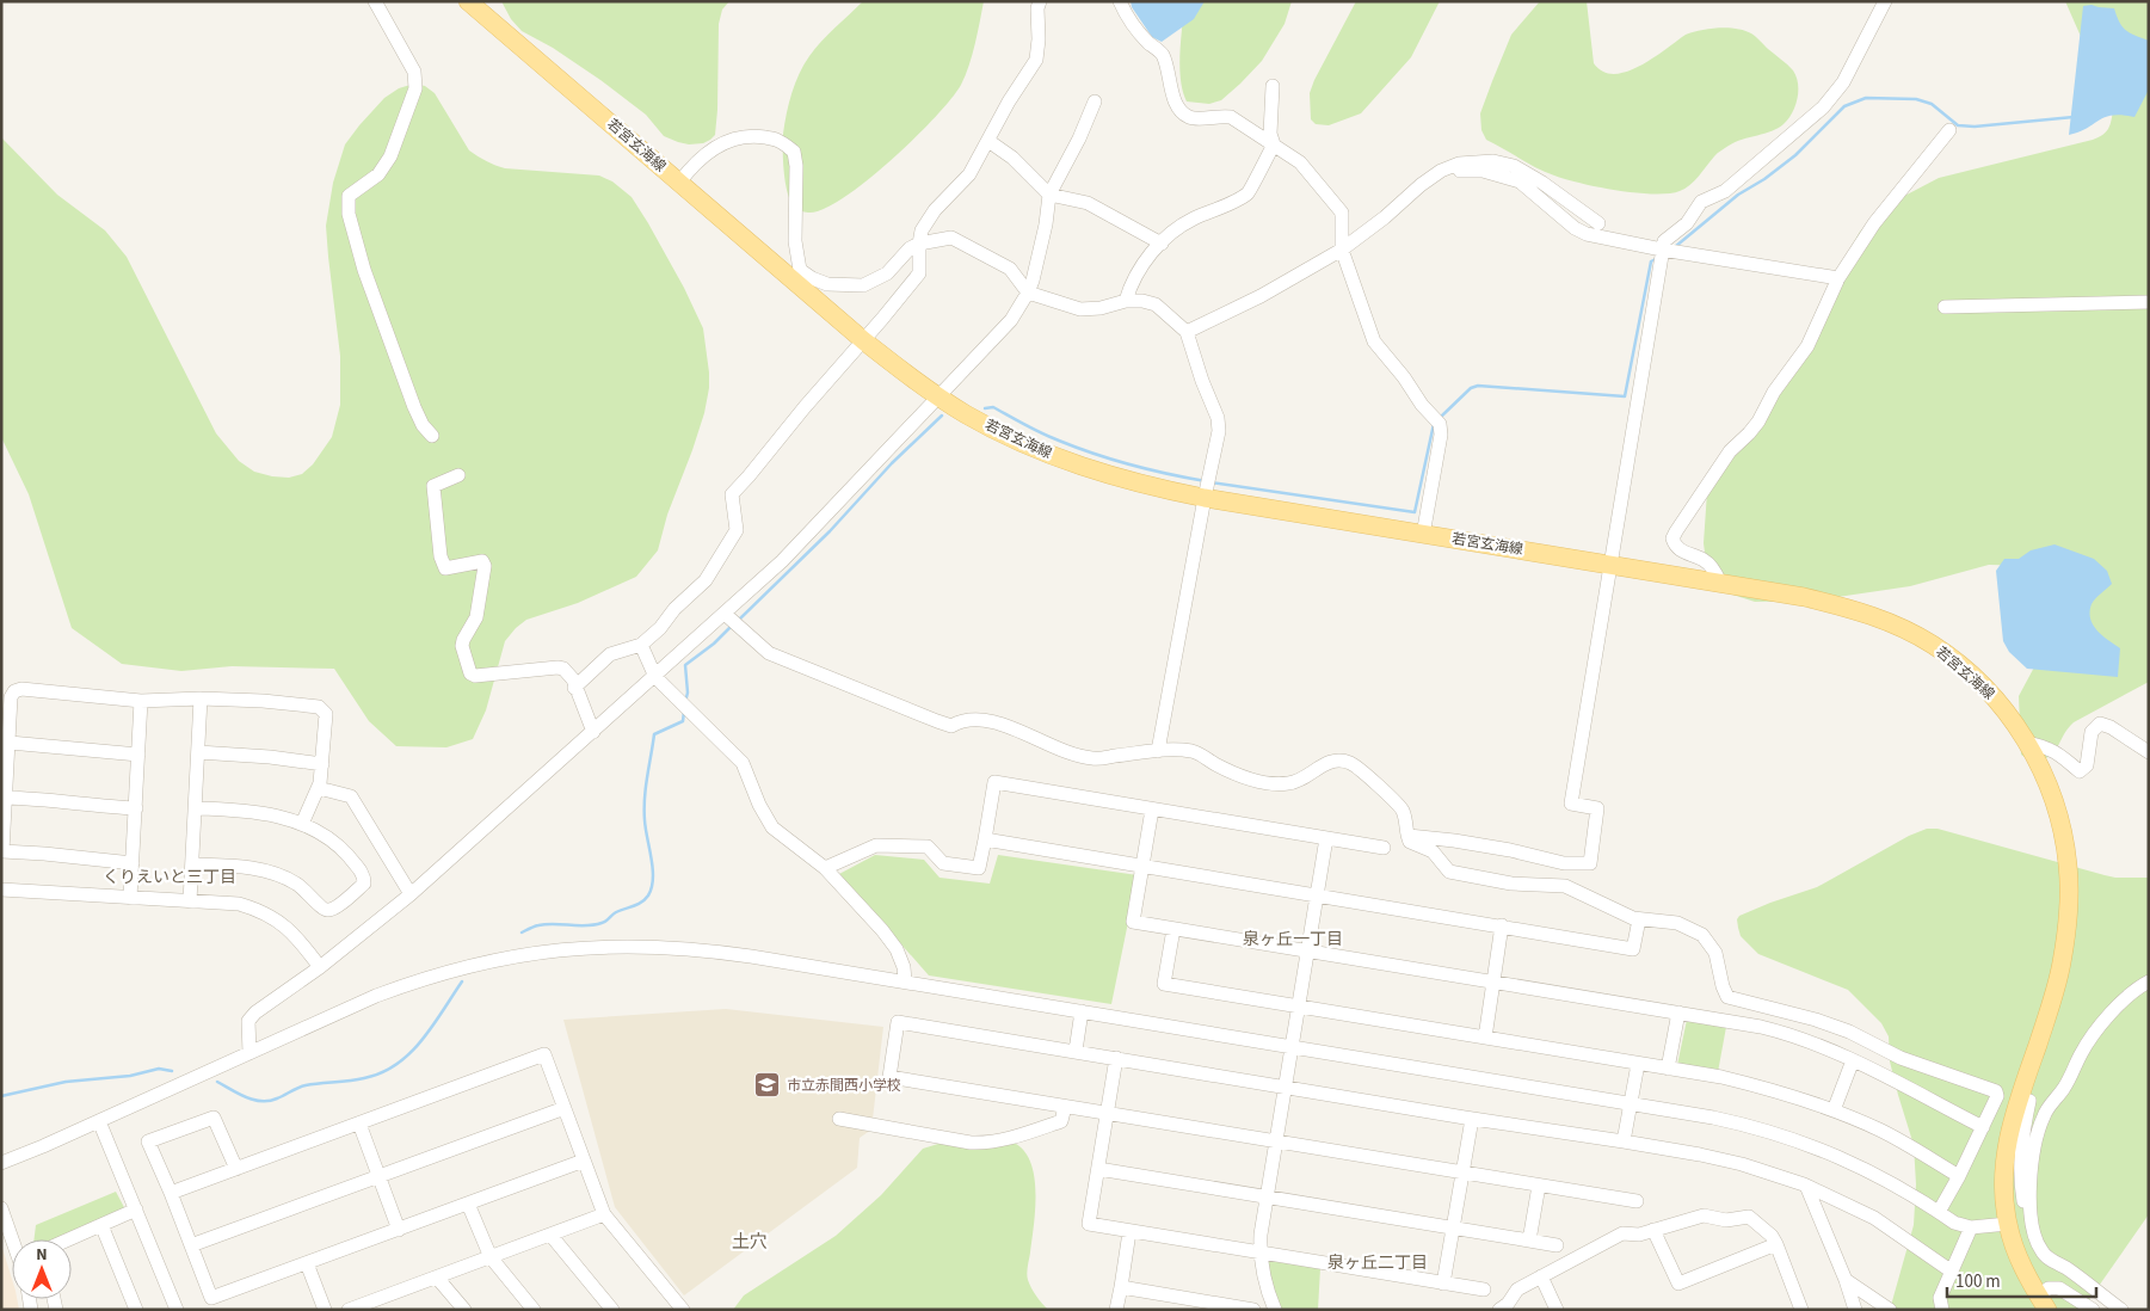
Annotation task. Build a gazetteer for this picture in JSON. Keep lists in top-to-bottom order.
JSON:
{
  "streets": {
    "main road": ["若宮玄海線"]
  },
  "districts": [
    "くりえいと三丁目",
    "泉ヶ丘一丁目",
    "土穴",
    "泉ヶ丘二丁目"
  ],
  "places": {
    "school or university": ["市立赤間西小学校"]
  },
  "scale_bar": "100 m",
  "north": "top"
}
